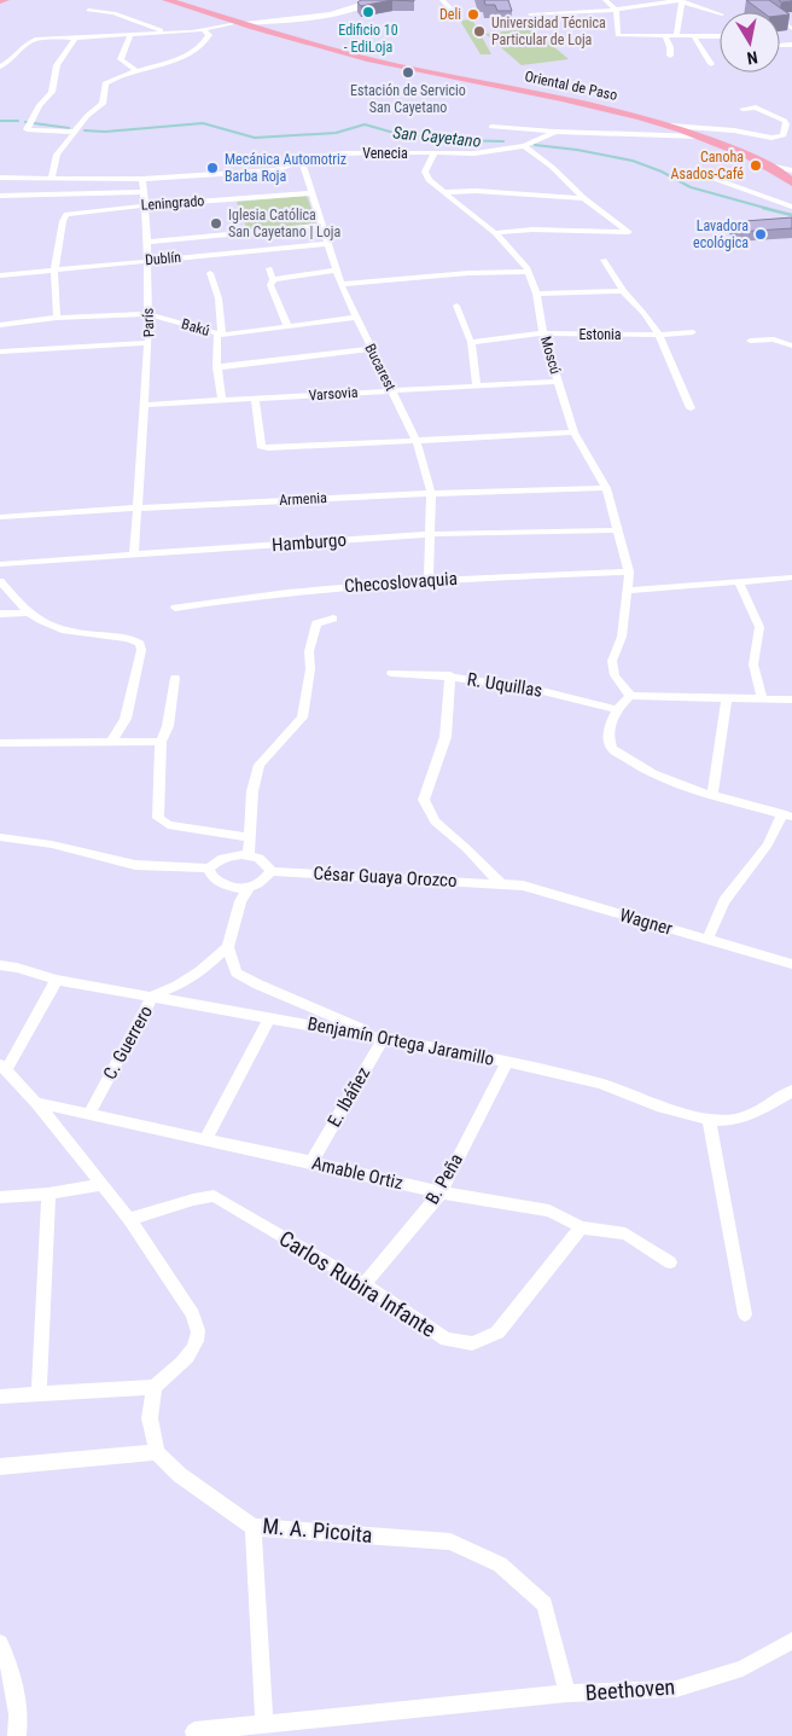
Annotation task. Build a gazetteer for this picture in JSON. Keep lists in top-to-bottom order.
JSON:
{
  "streets": {
    "highway": ["Oriental de Paso"],
    "street": [
      "Venecia",
      "Leningrado",
      "Dublín",
      "París",
      "Bakú",
      "Estonia",
      "Moscú",
      "Bucarest",
      "Varsovia",
      "Armenia",
      "Hamburgo",
      "Checoslovaquia",
      "R. Uquillas",
      "César Guaya Orozco",
      "Wagner",
      "Benjamín Ortega Jaramillo",
      "C. Guerrero",
      "E. Ibáñez",
      "Amable Ortiz",
      "B. Peña",
      "Carlos Rubira Infante",
      "M. A. Picoita",
      "Beethoven"
    ]
  },
  "crossings": [
    ["Oriental de Paso", "Venecia"],
    ["Venecia", "París"],
    ["Venecia", "Moscú"],
    ["Venecia", "Bucarest"],
    ["Leningrado", "Dublín"],
    ["Leningrado", "París"],
    ["Leningrado", "Bucarest"],
    ["Dublín", "París"],
    ["Dublín", "Bucarest"],
    ["París", "Bakú"],
    ["París", "Varsovia"],
    ["París", "Armenia"],
    ["París", "Hamburgo"],
    ["Bakú", "Bucarest"],
    ["Estonia", "Moscú"],
    ["Moscú", "Varsovia"],
    ["Moscú", "Armenia"],
    ["Moscú", "Hamburgo"],
    ["Moscú", "Checoslovaquia"],
    ["Bucarest", "Varsovia"],
    ["Bucarest", "Armenia"],
    ["Bucarest", "Hamburgo"],
    ["Bucarest", "Checoslovaquia"],
    ["César Guaya Orozco", "Wagner"],
    ["Benjamín Ortega Jaramillo", "C. Guerrero"],
    ["Benjamín Ortega Jaramillo", "E. Ibáñez"],
    ["Benjamín Ortega Jaramillo", "B. Peña"],
    ["C. Guerrero", "Amable Ortiz"],
    ["E. Ibáñez", "Amable Ortiz"],
    ["Amable Ortiz", "B. Peña"],
    ["Amable Ortiz", "Carlos Rubira Infante"],
    ["B. Peña", "Carlos Rubira Infante"],
    ["M. A. Picoita", "Beethoven"]
  ],
  "water": ["San Cayetano"],
  "places": [
    "Edificio 10 - EdiLoja",
    "Deli",
    "Universidad Técnica Particular de Loja",
    "Estación de Servicio San Cayetano",
    "Canoha Asados-Café",
    "Mecánica Automotriz Barba Roja",
    "Iglesia Católica San Cayetano | Loja",
    "Lavadora ecológica"
  ],
  "north": "bottom"
}
